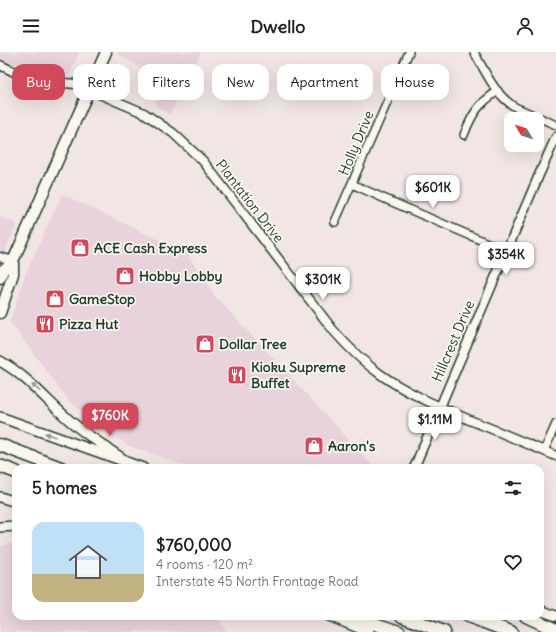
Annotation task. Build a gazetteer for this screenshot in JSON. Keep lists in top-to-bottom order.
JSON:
{
  "streets": {
    "street": ["Holly Drive", "Plantation Drive", "Hillcrest Drive"]
  },
  "crossings": [
    ["Plantation Drive", "Hillcrest Drive"]
  ],
  "places": {
    "shop": [
      "ACE Cash Express",
      "Hobby Lobby",
      "GameStop",
      "Dollar Tree",
      "Aaron's"
    ],
    "restaurant": ["Pizza Hut", "Kioku Supreme Buffet"]
  },
  "north": "top left",
  "page": {
    "header": "Dwello",
    "chip": [
      "Buy",
      "Rent",
      "Filters",
      "New",
      "Apartment",
      "House"
    ],
    "price": [
      "$601K",
      "$354K",
      "$301K",
      "$760K",
      "$1.11M"
    ],
    "heading": "5 homes",
    "list": [
      {
        "name": "$760,000",
        "note": "4 rooms · 120 m² · Interstate 45 North Frontage Road"
      }
    ]
  }
}
